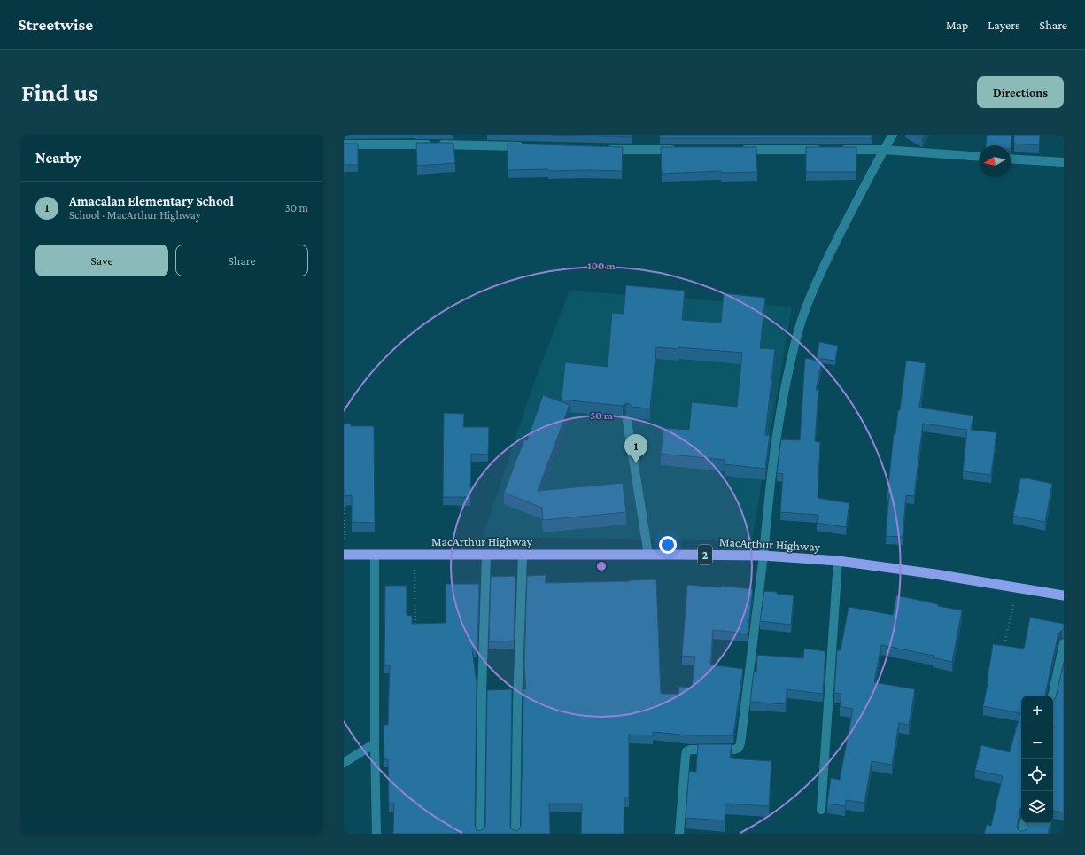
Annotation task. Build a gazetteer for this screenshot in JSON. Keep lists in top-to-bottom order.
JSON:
{
  "streets": {
    "highway": ["MacArthur Highway", "2"]
  },
  "north": "left",
  "page": {
    "header": "Streetwise",
    "nav": ["Map", "Layers", "Share"],
    "buttons": [
      "Directions",
      ["Save", "Share"]
    ],
    "title": "Find us",
    "heading": "Nearby",
    "list": [
      {
        "mark": "1",
        "name": "Amacalan Elementary School",
        "note": "School · MacArthur Highway",
        "value": "30 m"
      }
    ],
    "pins": "1",
    "map_buttons": ["+", "−"]
  },
  "rings": ["100 m", "50 m"]
}
